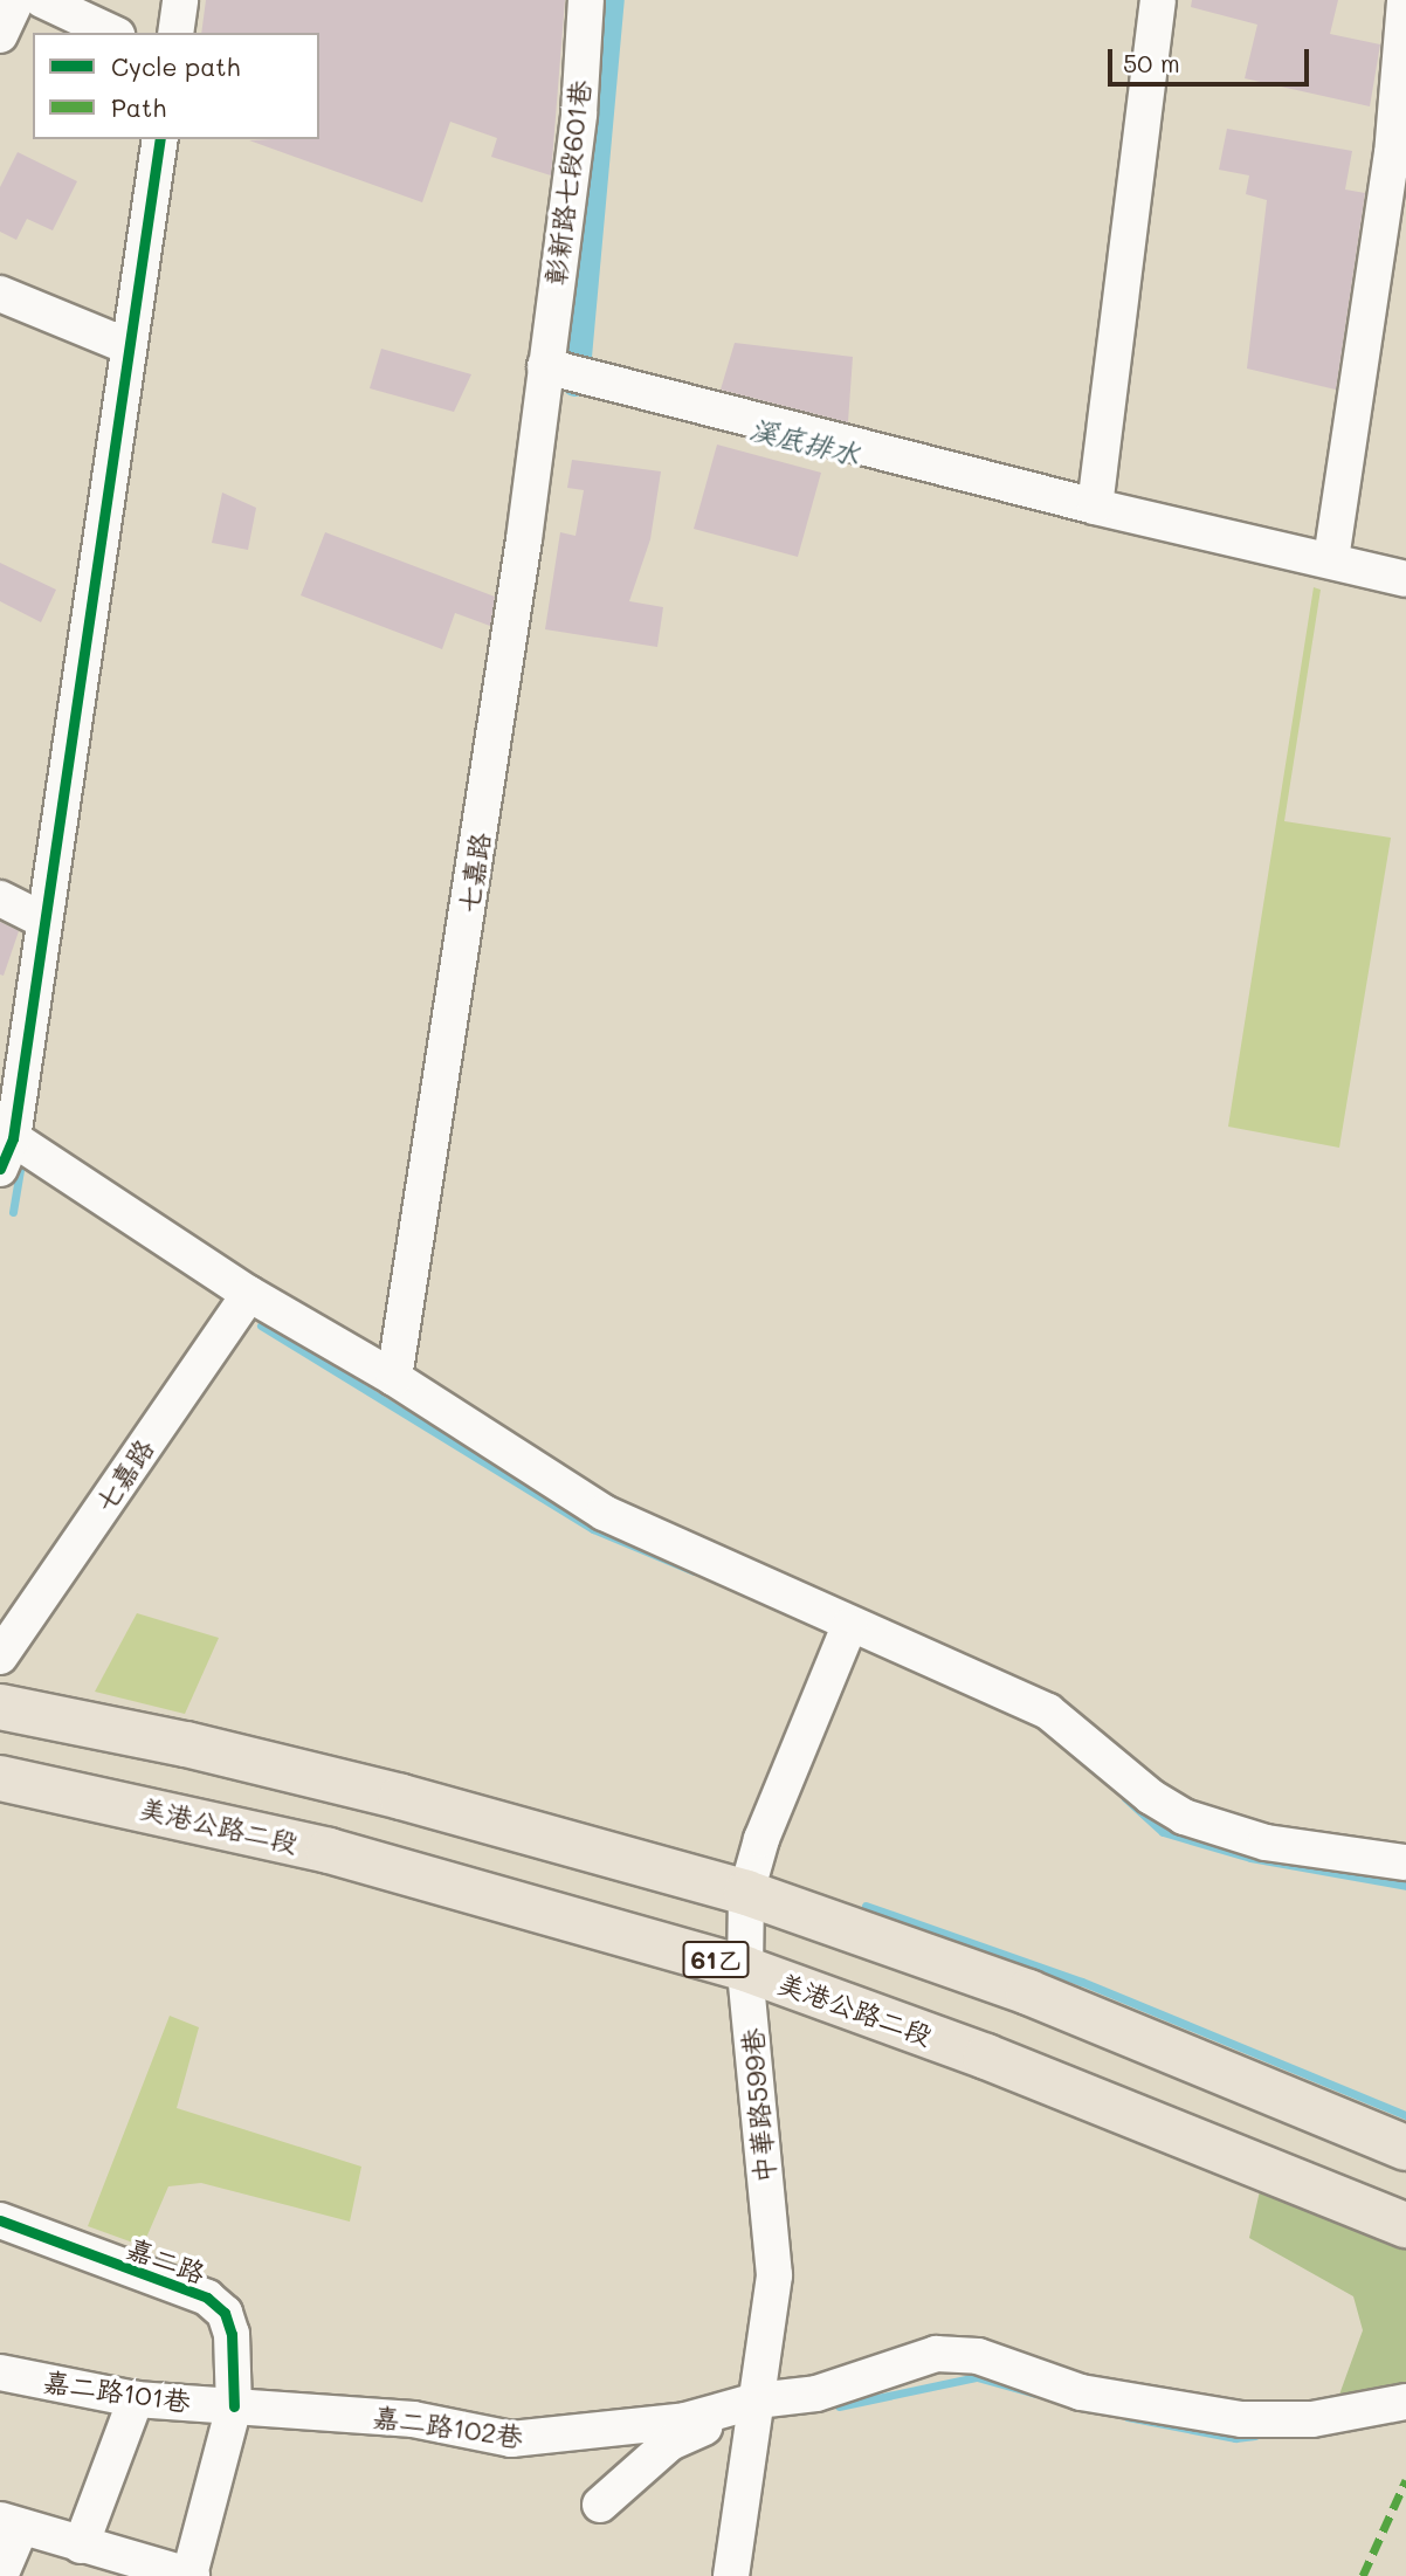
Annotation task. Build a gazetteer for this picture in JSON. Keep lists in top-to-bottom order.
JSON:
{
  "streets": {
    "main road": ["美港公路二段", "61乙"],
    "street": [
      "彰新路七段601巷",
      "七嘉路",
      "中華路599巷",
      "嘉二路",
      "嘉二路101巷",
      "嘉二路102巷"
    ]
  },
  "crossings": [
    ["彰新路七段601巷", "七嘉路"],
    ["美港公路二段", "中華路599巷"],
    ["中華路599巷", "嘉二路102巷"],
    ["嘉二路", "嘉二路101巷"],
    ["嘉二路", "嘉二路102巷"],
    ["嘉二路101巷", "嘉二路102巷"]
  ],
  "water": ["溪底排水"],
  "legend": ["Cycle path", "Path"],
  "scale_bar": "50 m"
}
